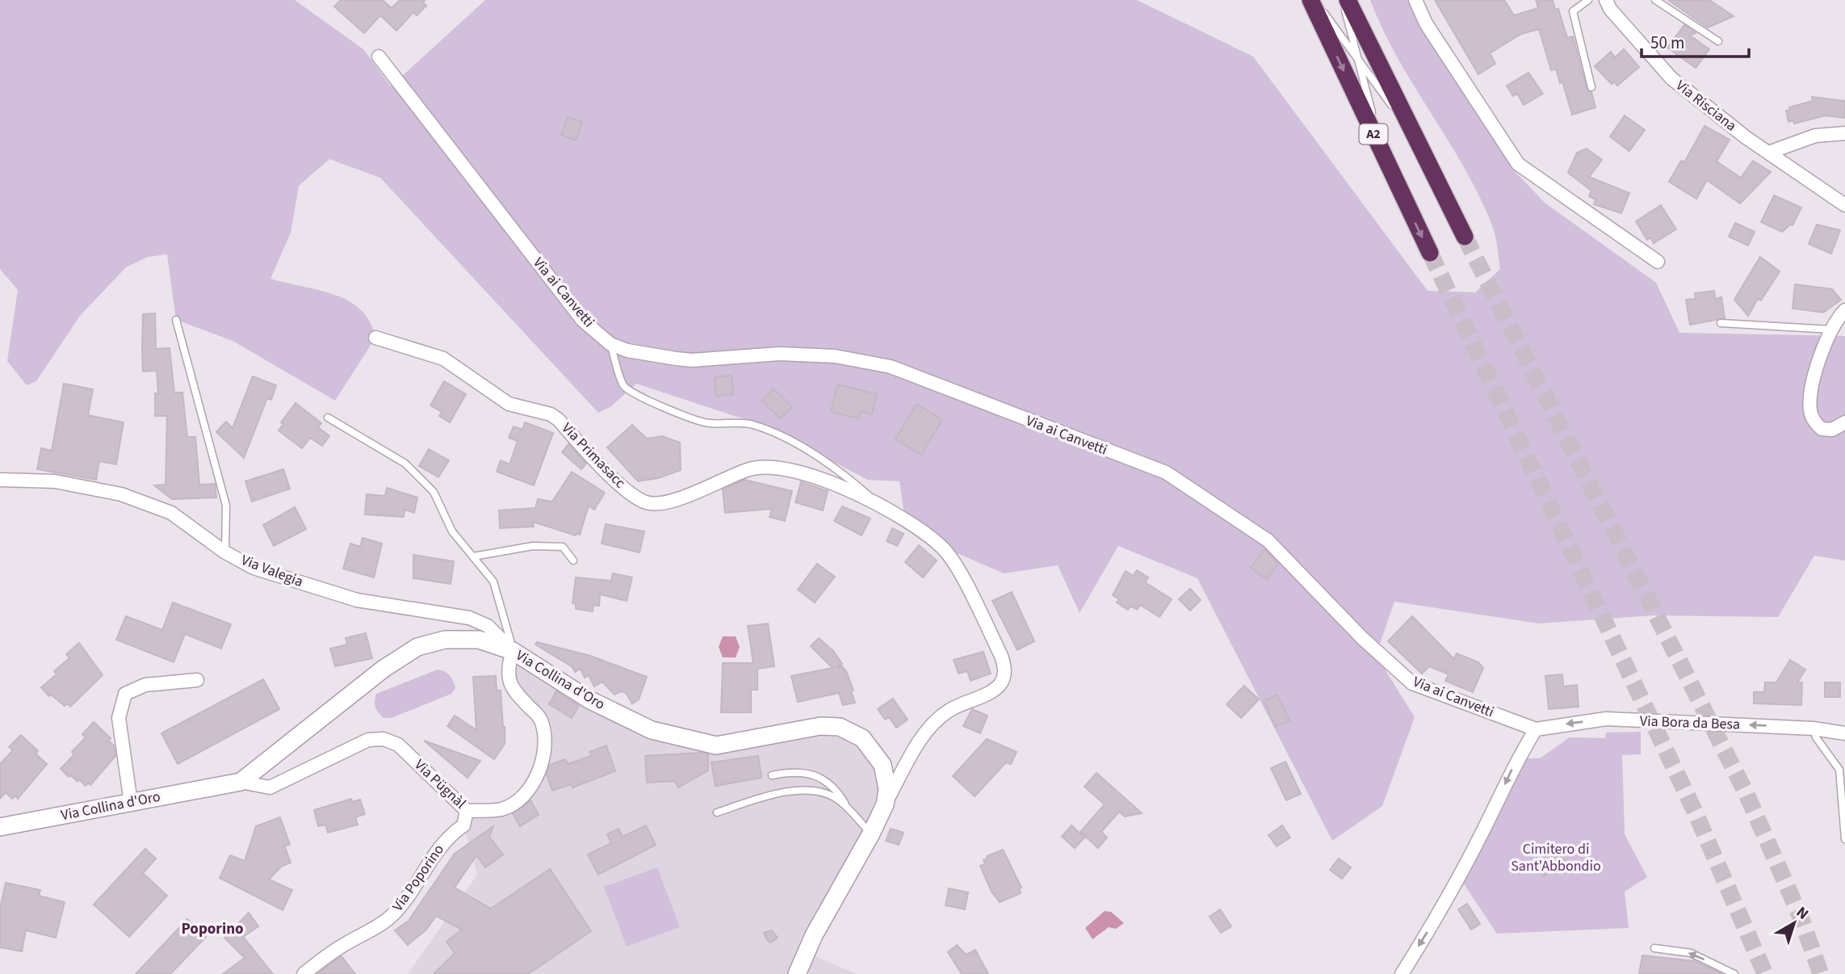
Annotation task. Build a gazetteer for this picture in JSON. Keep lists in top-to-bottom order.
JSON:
{
  "streets": {
    "highway": ["A2"],
    "street": [
      "Via Risciana",
      "Via ai Canvetti",
      "Via Primasacc",
      "Via Valegia",
      "Via Collina d'Oro",
      "Via Bora da Besa",
      "Via Pügnàl",
      "Via Poporino"
    ]
  },
  "crossings": [
    ["Via ai Canvetti", "Via Primasacc"],
    ["Via ai Canvetti", "Via Bora da Besa"],
    ["Via Primasacc", "Via Collina d'Oro"],
    ["Via Valegia", "Via Collina d'Oro"],
    ["Via Valegia", "Via Pügnàl"],
    ["Via Collina d'Oro", "Via Pügnàl"],
    ["Via Pügnàl", "Via Poporino"]
  ],
  "one_way": ["Via Bora da Besa"],
  "districts": ["Poporino"],
  "parks": ["Cimitero di Sant'Abbondio"],
  "scale_bar": "50 m",
  "north": "top right"
}
